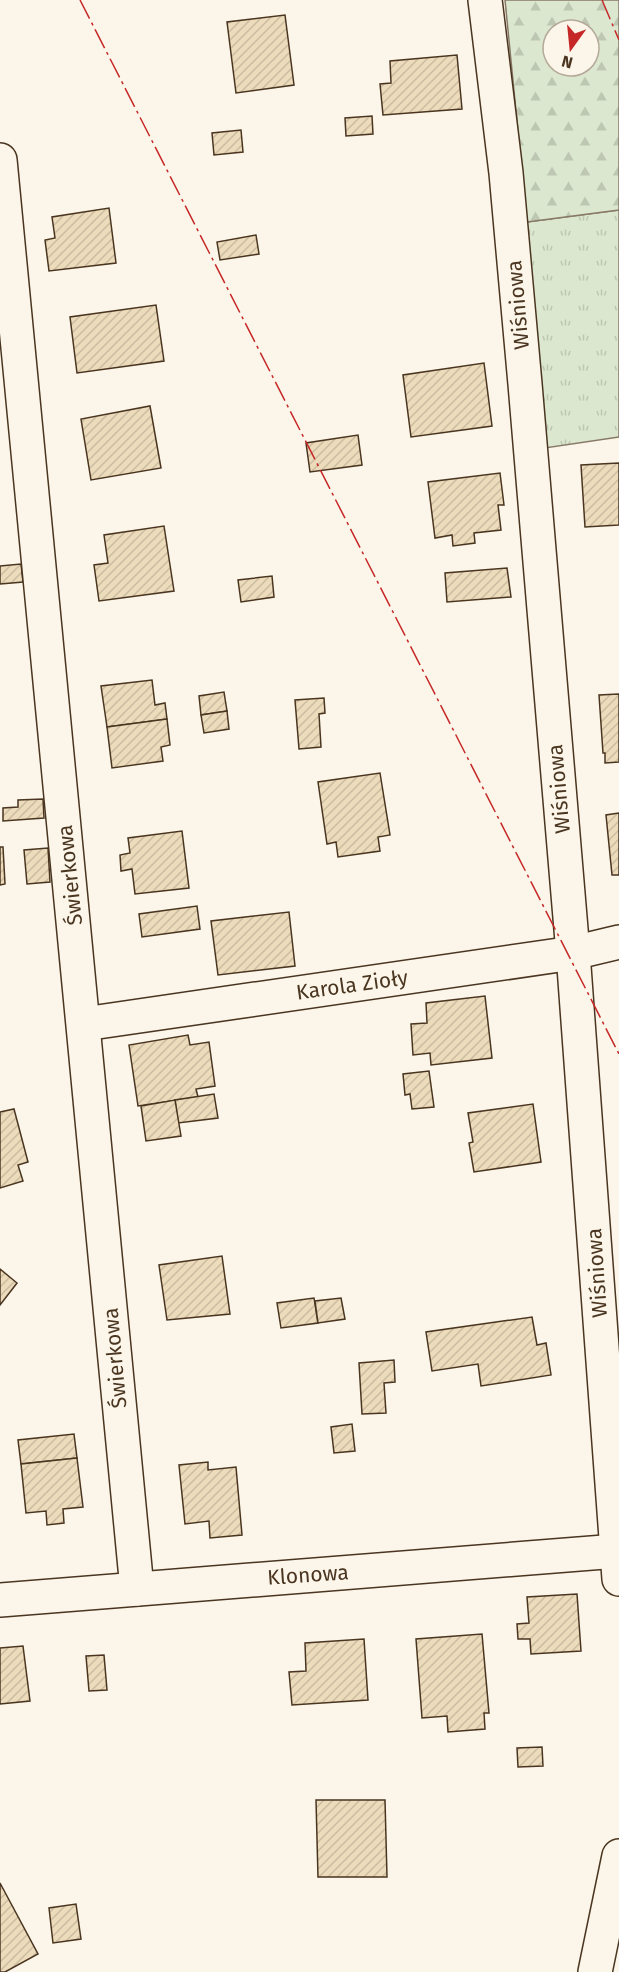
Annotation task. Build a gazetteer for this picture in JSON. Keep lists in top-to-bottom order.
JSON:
{
  "streets": {
    "street": [
      "Wiśniowa",
      "Świerkowa",
      "Karola Zioły",
      "Klonowa"
    ]
  },
  "crossings": [
    ["Wiśniowa", "Karola Zioły"],
    ["Wiśniowa", "Klonowa"],
    ["Świerkowa", "Karola Zioły"],
    ["Świerkowa", "Klonowa"]
  ],
  "north": "bottom"
}
